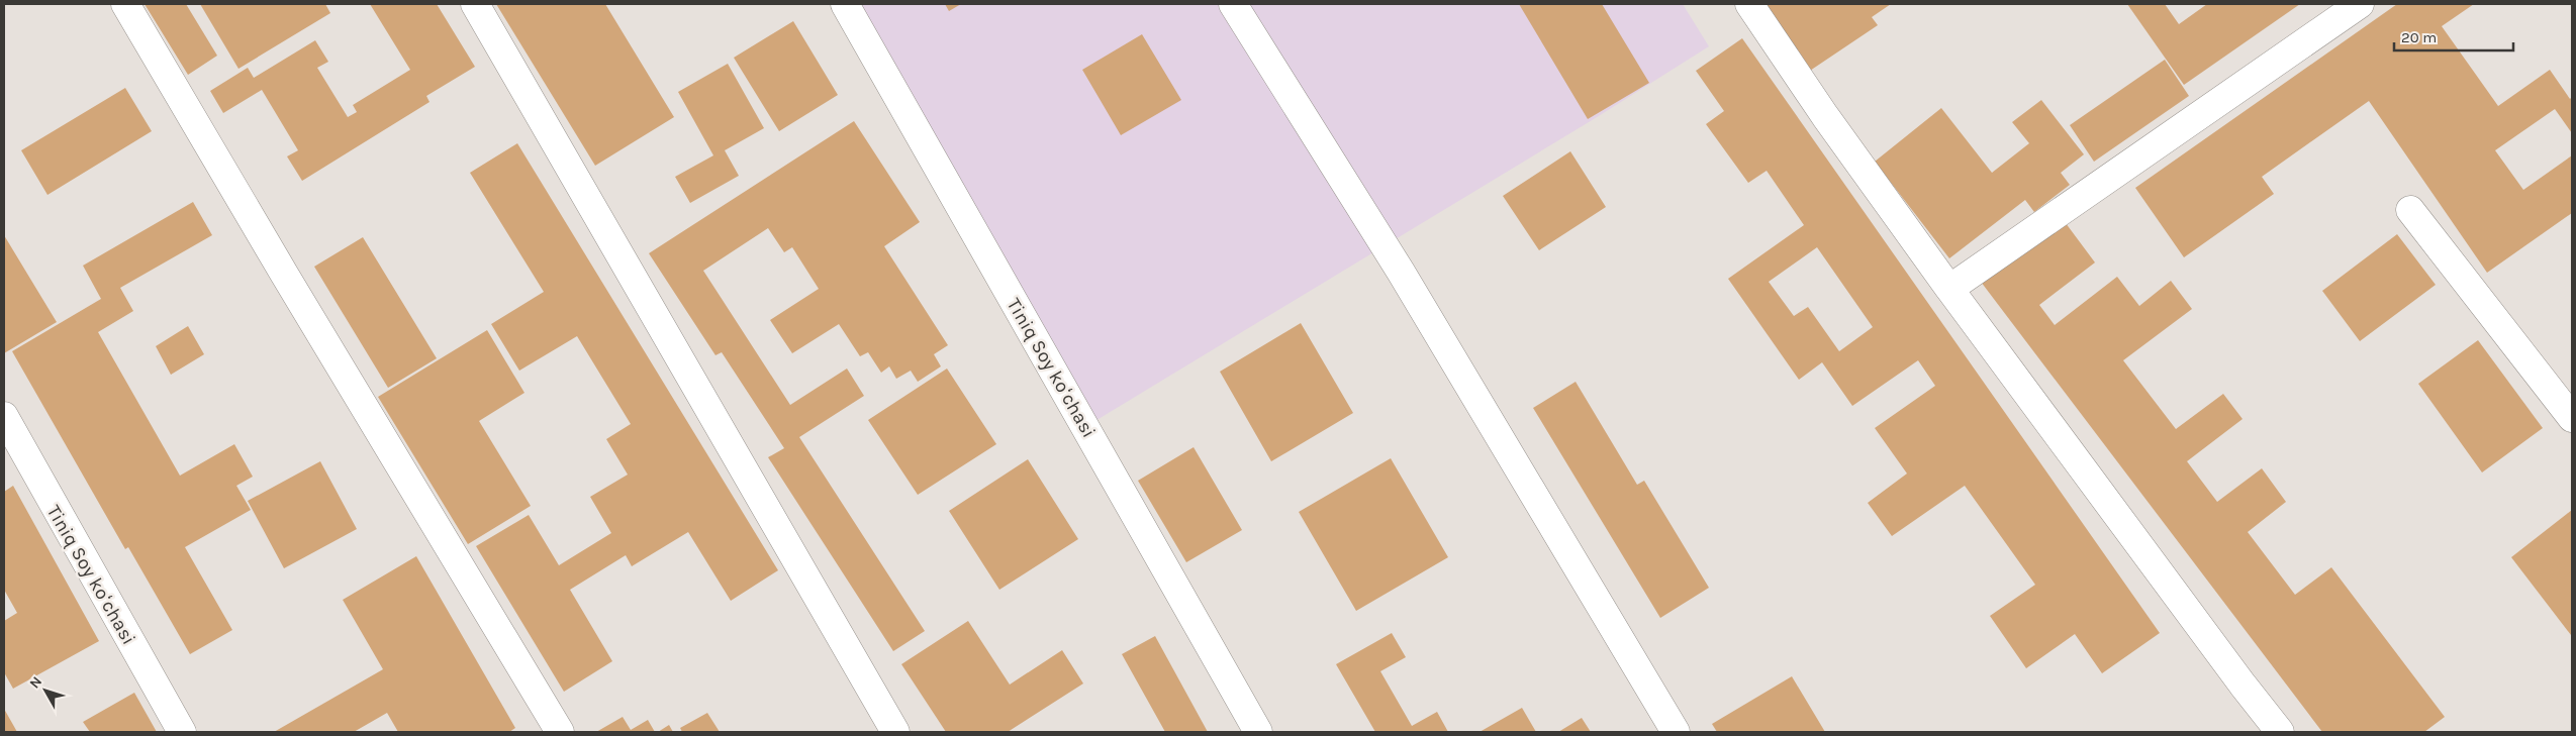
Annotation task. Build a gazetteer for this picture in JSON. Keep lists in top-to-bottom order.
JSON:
{
  "streets": {
    "street": ["Tiniq Soy koʻchasi"]
  },
  "scale_bar": "20 m",
  "north": "top left"
}
